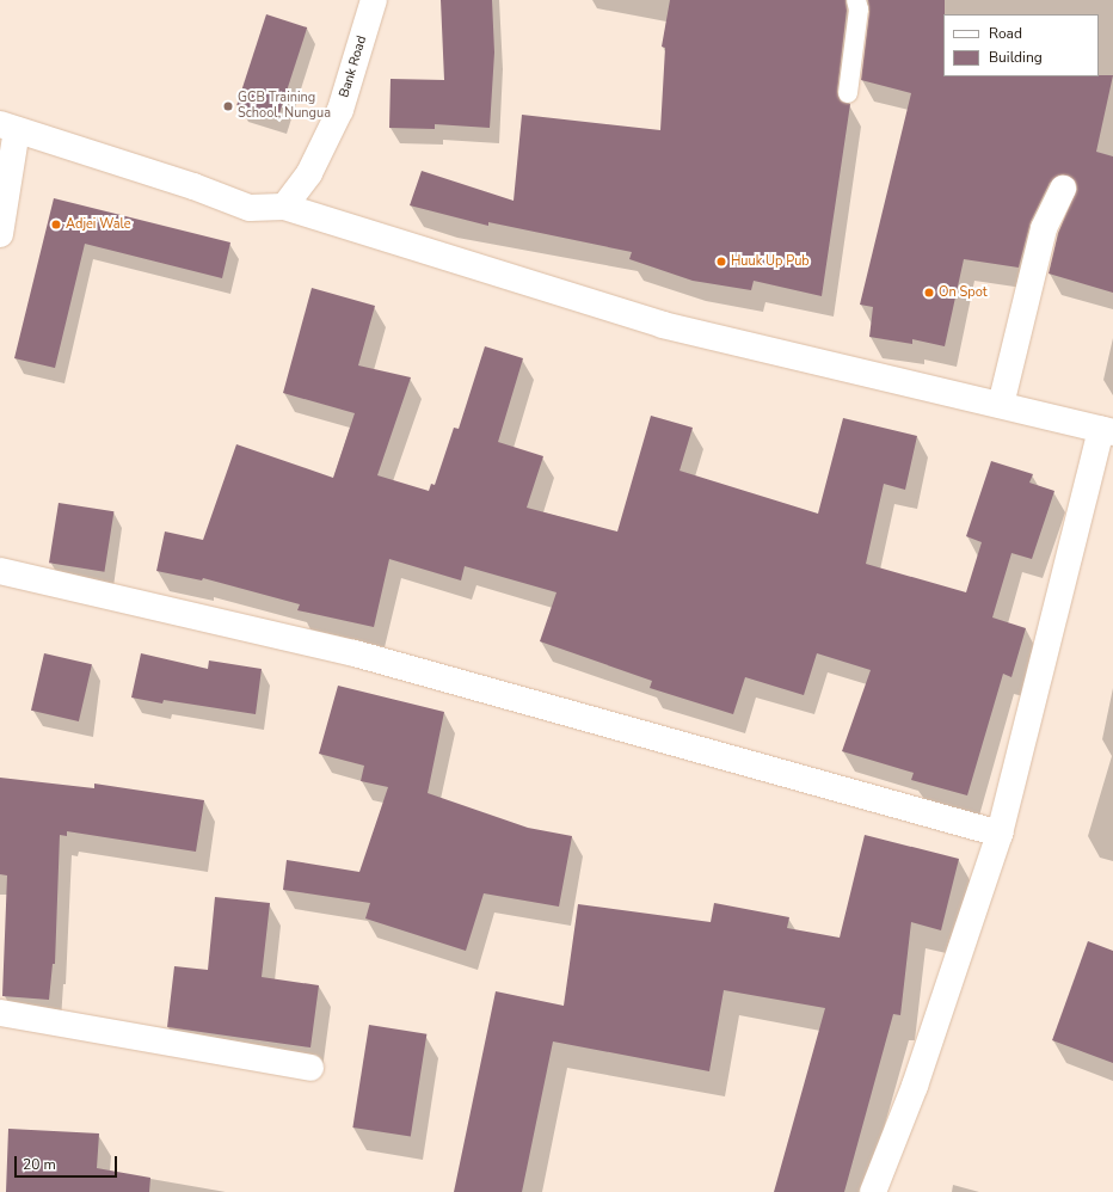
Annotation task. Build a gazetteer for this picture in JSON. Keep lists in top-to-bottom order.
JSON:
{
  "streets": {
    "street": ["Bank Road"]
  },
  "places": [
    "GCB Training School, Nungua",
    "Adjei Wale",
    "Huuk Up Pub",
    "On Spot"
  ],
  "legend": ["Road", "Building"],
  "scale_bar": "20 m"
}
